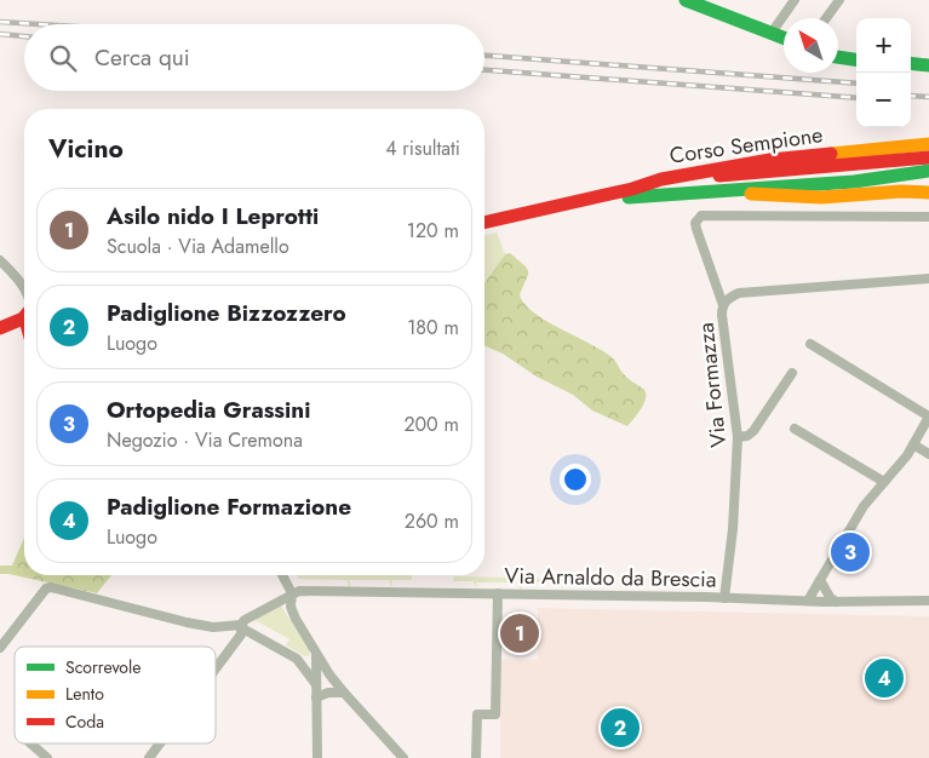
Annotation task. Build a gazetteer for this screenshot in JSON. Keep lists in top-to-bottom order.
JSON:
{
  "streets": {
    "main road": ["Corso Sempione"],
    "street": ["Via Formazza", "Via Arnaldo da Brescia"]
  },
  "crossings": [
    ["Via Formazza", "Via Arnaldo da Brescia"]
  ],
  "legend": ["Scorrevole", "Lento", "Coda"],
  "north": "top left",
  "page": {
    "map_buttons": ["+", "−"],
    "search": "Cerca qui",
    "heading": ["Vicino", "4 risultati"],
    "list": [
      {
        "mark": "1",
        "name": "Asilo nido I Leprotti",
        "note": "Scuola · Via Adamello",
        "value": "120 m"
      },
      {
        "mark": "2",
        "name": "Padiglione Bizzozzero",
        "note": "Luogo",
        "value": "180 m"
      },
      {
        "mark": "3",
        "name": "Ortopedia Grassini",
        "note": "Negozio · Via Cremona",
        "value": "200 m"
      },
      {
        "mark": "4",
        "name": "Padiglione Formazione",
        "note": "Luogo",
        "value": "260 m"
      }
    ],
    "pins": [
      "3",
      "1",
      "4",
      "2"
    ]
  }
}
